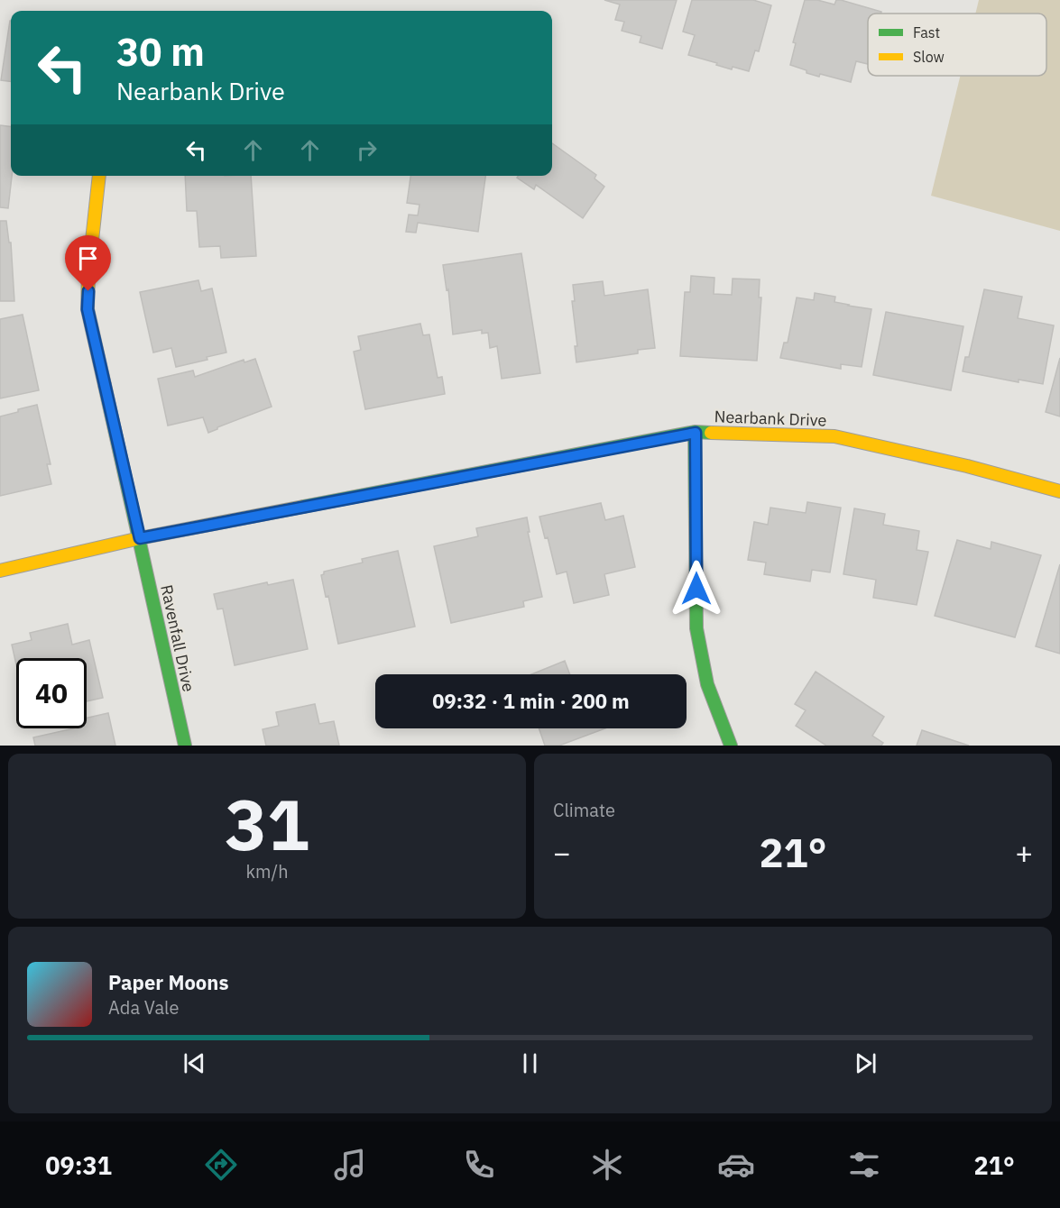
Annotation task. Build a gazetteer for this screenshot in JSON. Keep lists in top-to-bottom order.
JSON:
{
  "streets": {
    "street": ["Nearbank Drive", "Ravenfall Drive"]
  },
  "crossings": [
    ["Nearbank Drive", "Ravenfall Drive"]
  ],
  "legend": ["Fast", "Slow"],
  "page": {
    "turn": ["30 m", "Nearbank Drive"],
    "limit": "40",
    "trip": "09:32 · 1 min · 200 m",
    "tile": [
      ["31", "km/h"],
      "Climate"
    ],
    "heat": ["−", "21°", "+"],
    "song": ["Paper Moons", "Ada Vale"],
    "tabs": ["09:31", "21°"]
  }
}
